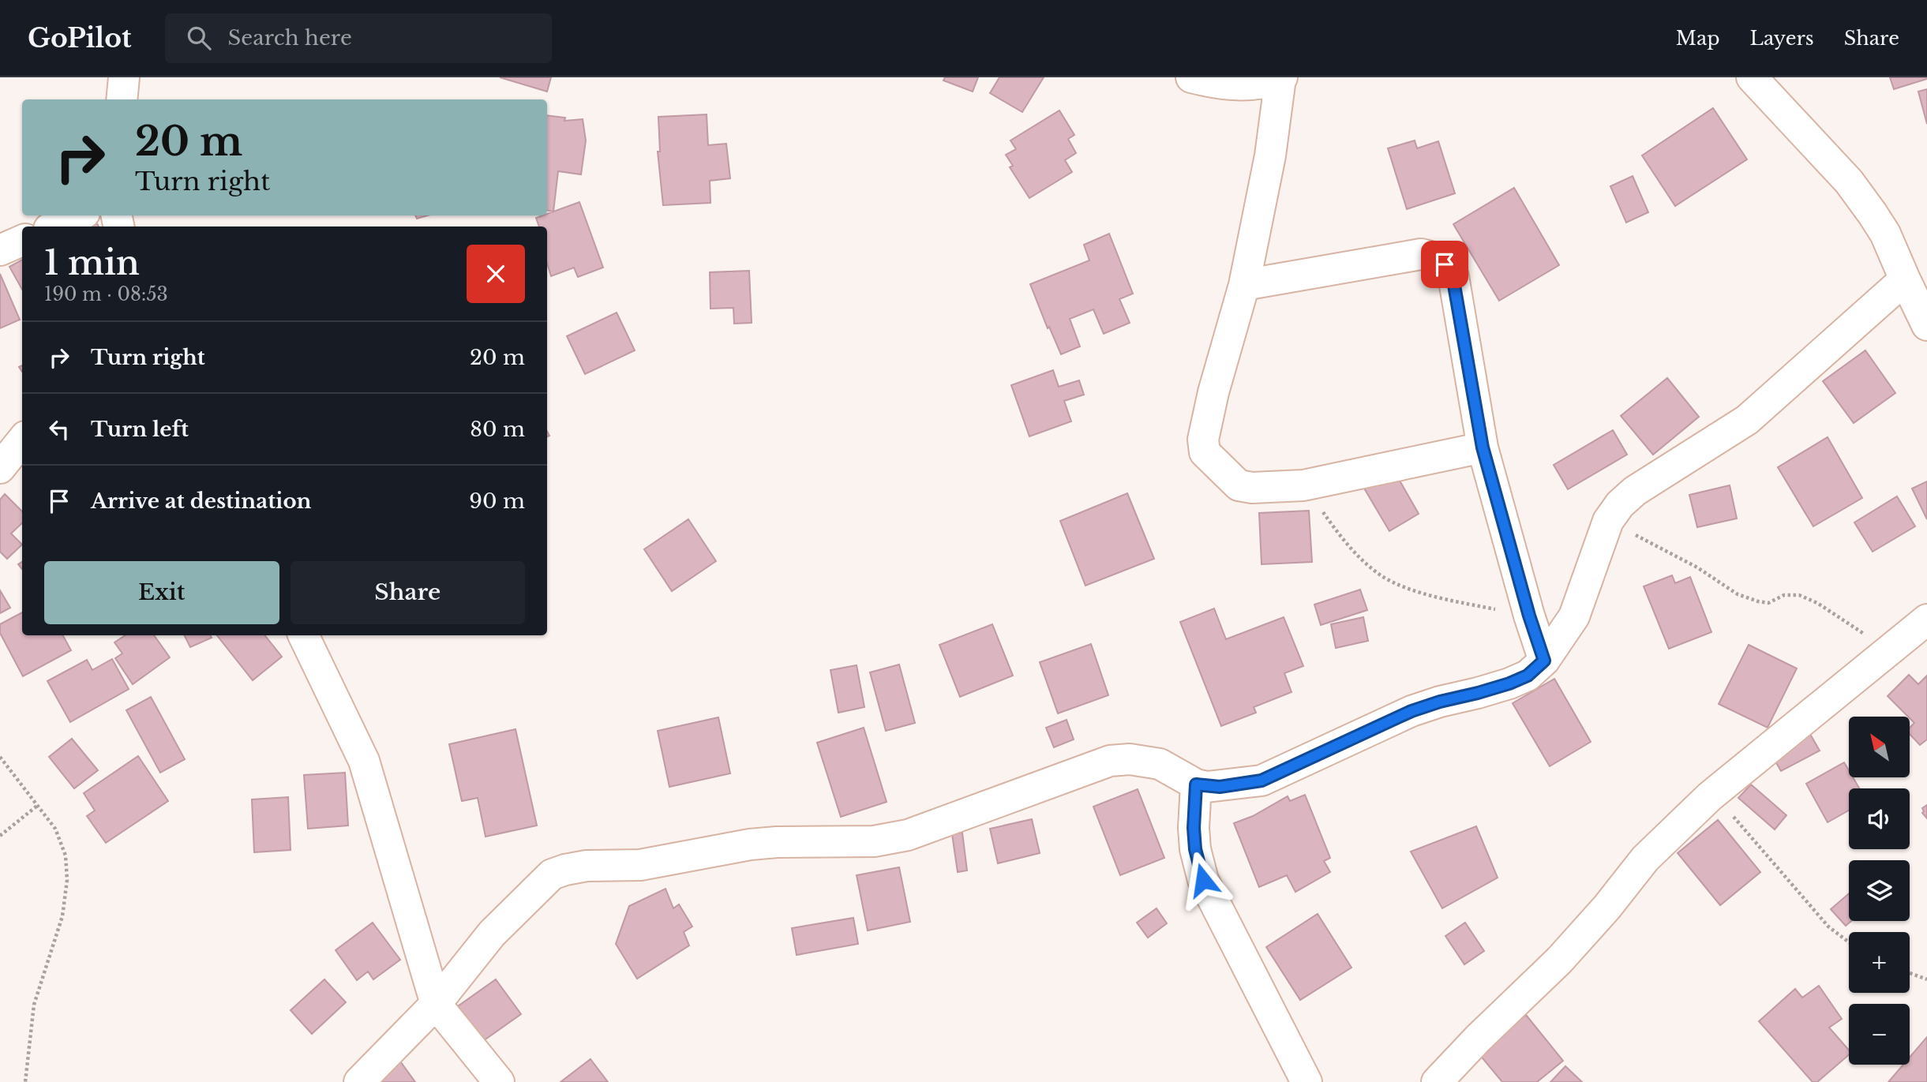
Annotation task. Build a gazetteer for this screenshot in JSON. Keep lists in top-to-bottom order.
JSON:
{
  "north": "top left",
  "page": {
    "header": "GoPilot",
    "search": "Search here",
    "nav": ["Map", "Layers", "Share"],
    "turn": ["20 m", "Turn right"],
    "heading": ["1 min", "190 m · 08:53"],
    "list": [
      {
        "name": "Turn right",
        "value": "20 m"
      },
      {
        "name": "Turn left",
        "value": "80 m"
      },
      {
        "name": "Arrive at destination",
        "value": "90 m"
      }
    ],
    "buttons": ["Exit", "Share"],
    "map_buttons": ["+", "−"]
  }
}
